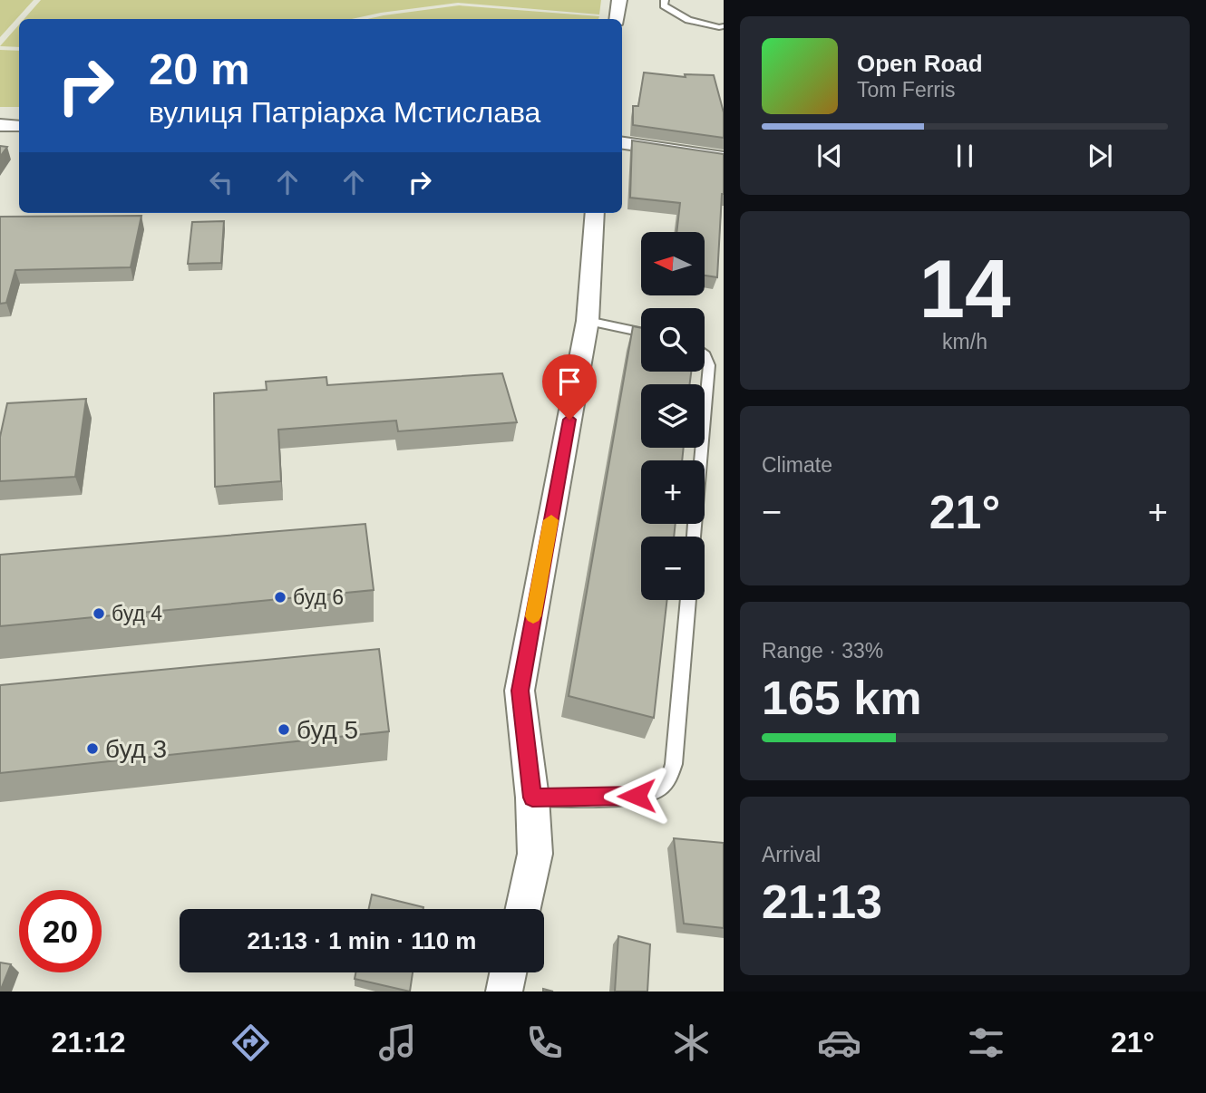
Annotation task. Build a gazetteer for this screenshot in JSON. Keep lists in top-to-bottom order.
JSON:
{
  "places": [
    "буд 6",
    "буд 4",
    "буд 5",
    "буд 3"
  ],
  "north": "left",
  "page": {
    "turn": ["20 m", "вулиця Патріарха Мстислава"],
    "song": ["Open Road", "Tom Ferris"],
    "tile": [
      ["14", "km/h"],
      "Climate",
      ["Range · 33%", "165 km"],
      ["Arrival", "21:13"]
    ],
    "map_buttons": ["+", "−"],
    "heat": ["−", "21°", "+"],
    "limit": "20",
    "trip": "21:13 · 1 min · 110 m",
    "tabs": ["21:12", "21°"]
  }
}
